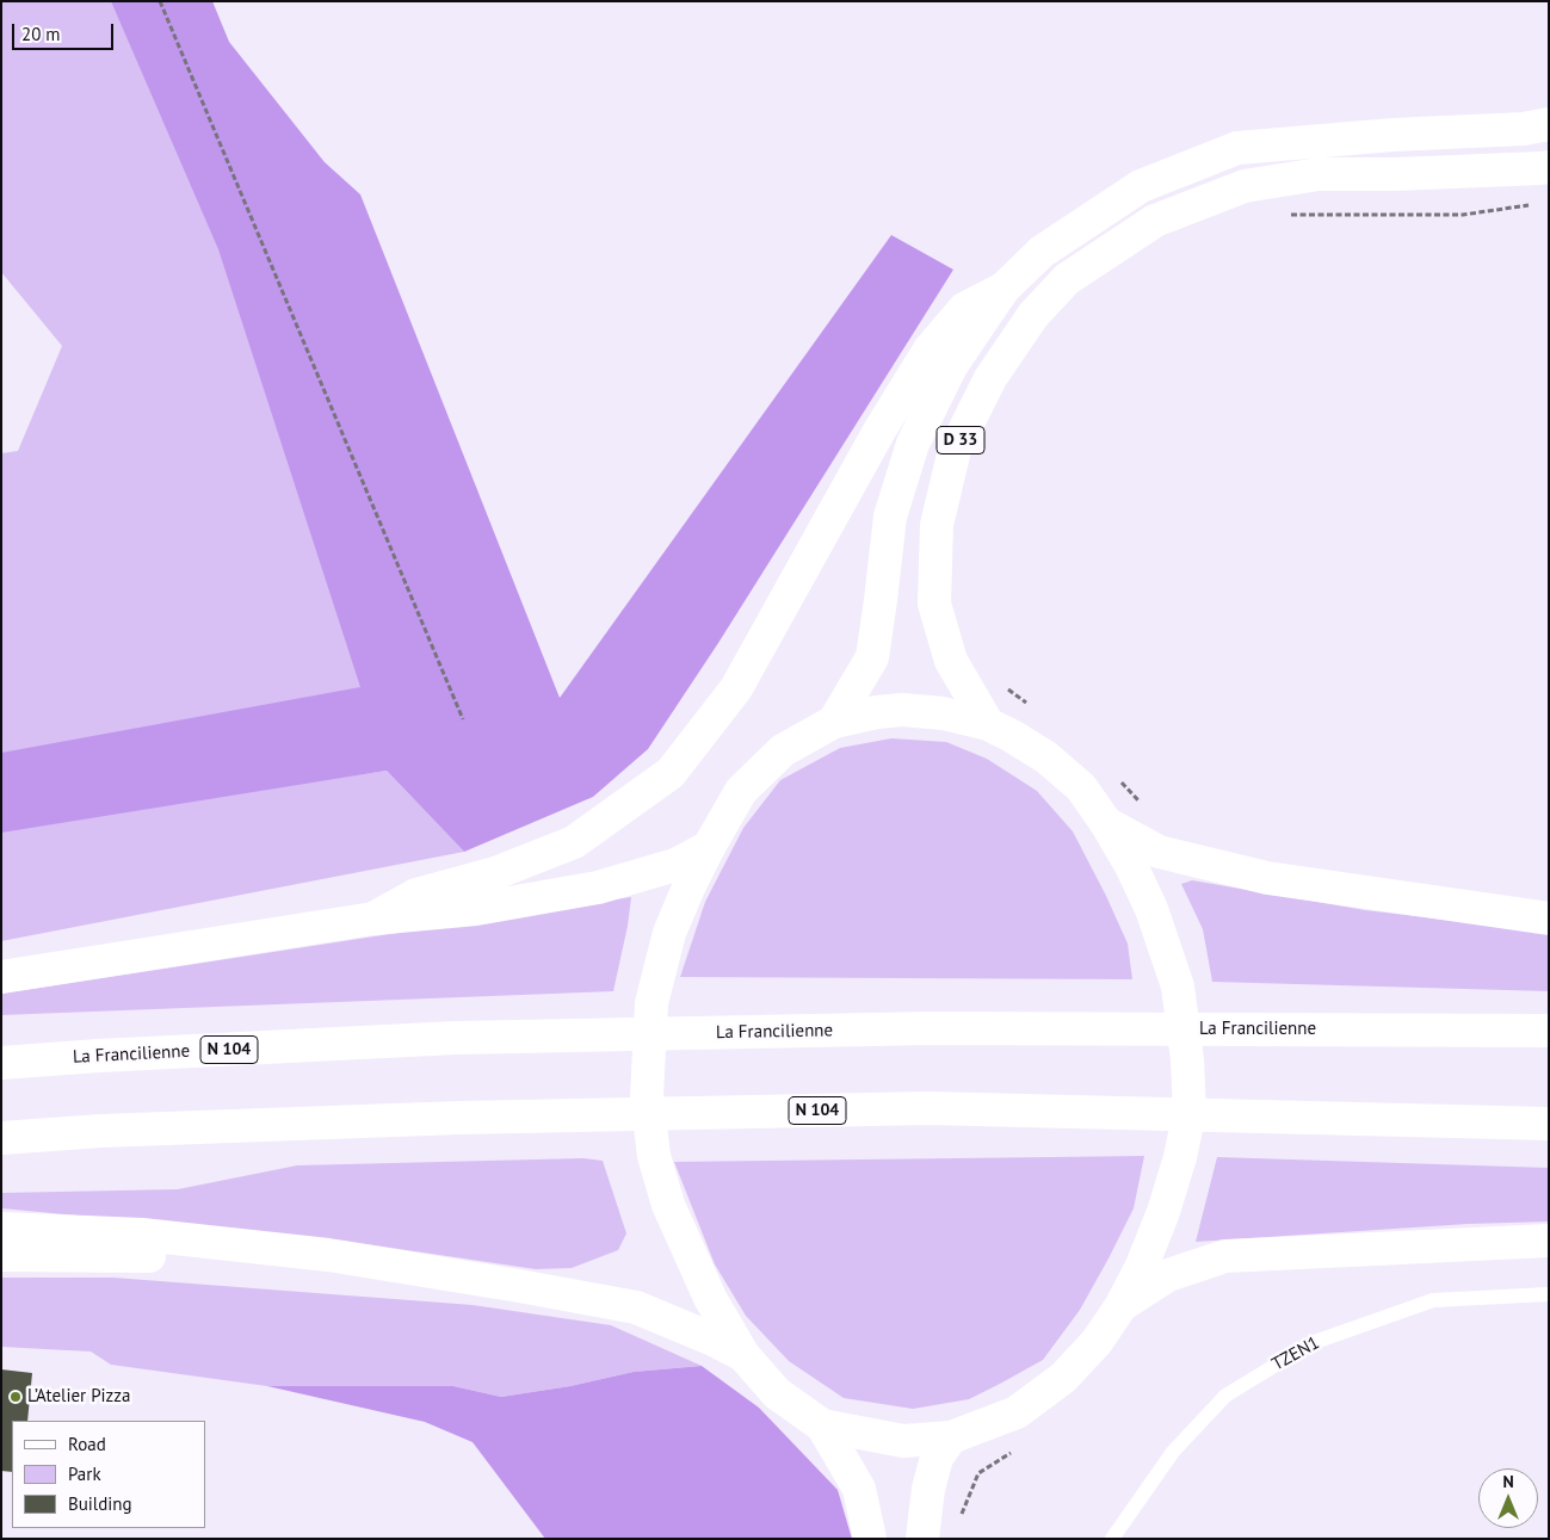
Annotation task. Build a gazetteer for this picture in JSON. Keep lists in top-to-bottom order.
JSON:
{
  "streets": {
    "main road": ["D 33", "La Francilienne", "N 104"],
    "lane": ["TZEN1"]
  },
  "places": ["L’Atelier Pizza"],
  "legend": ["Road", "Park", "Building"],
  "scale_bar": "20 m",
  "north": "top"
}
